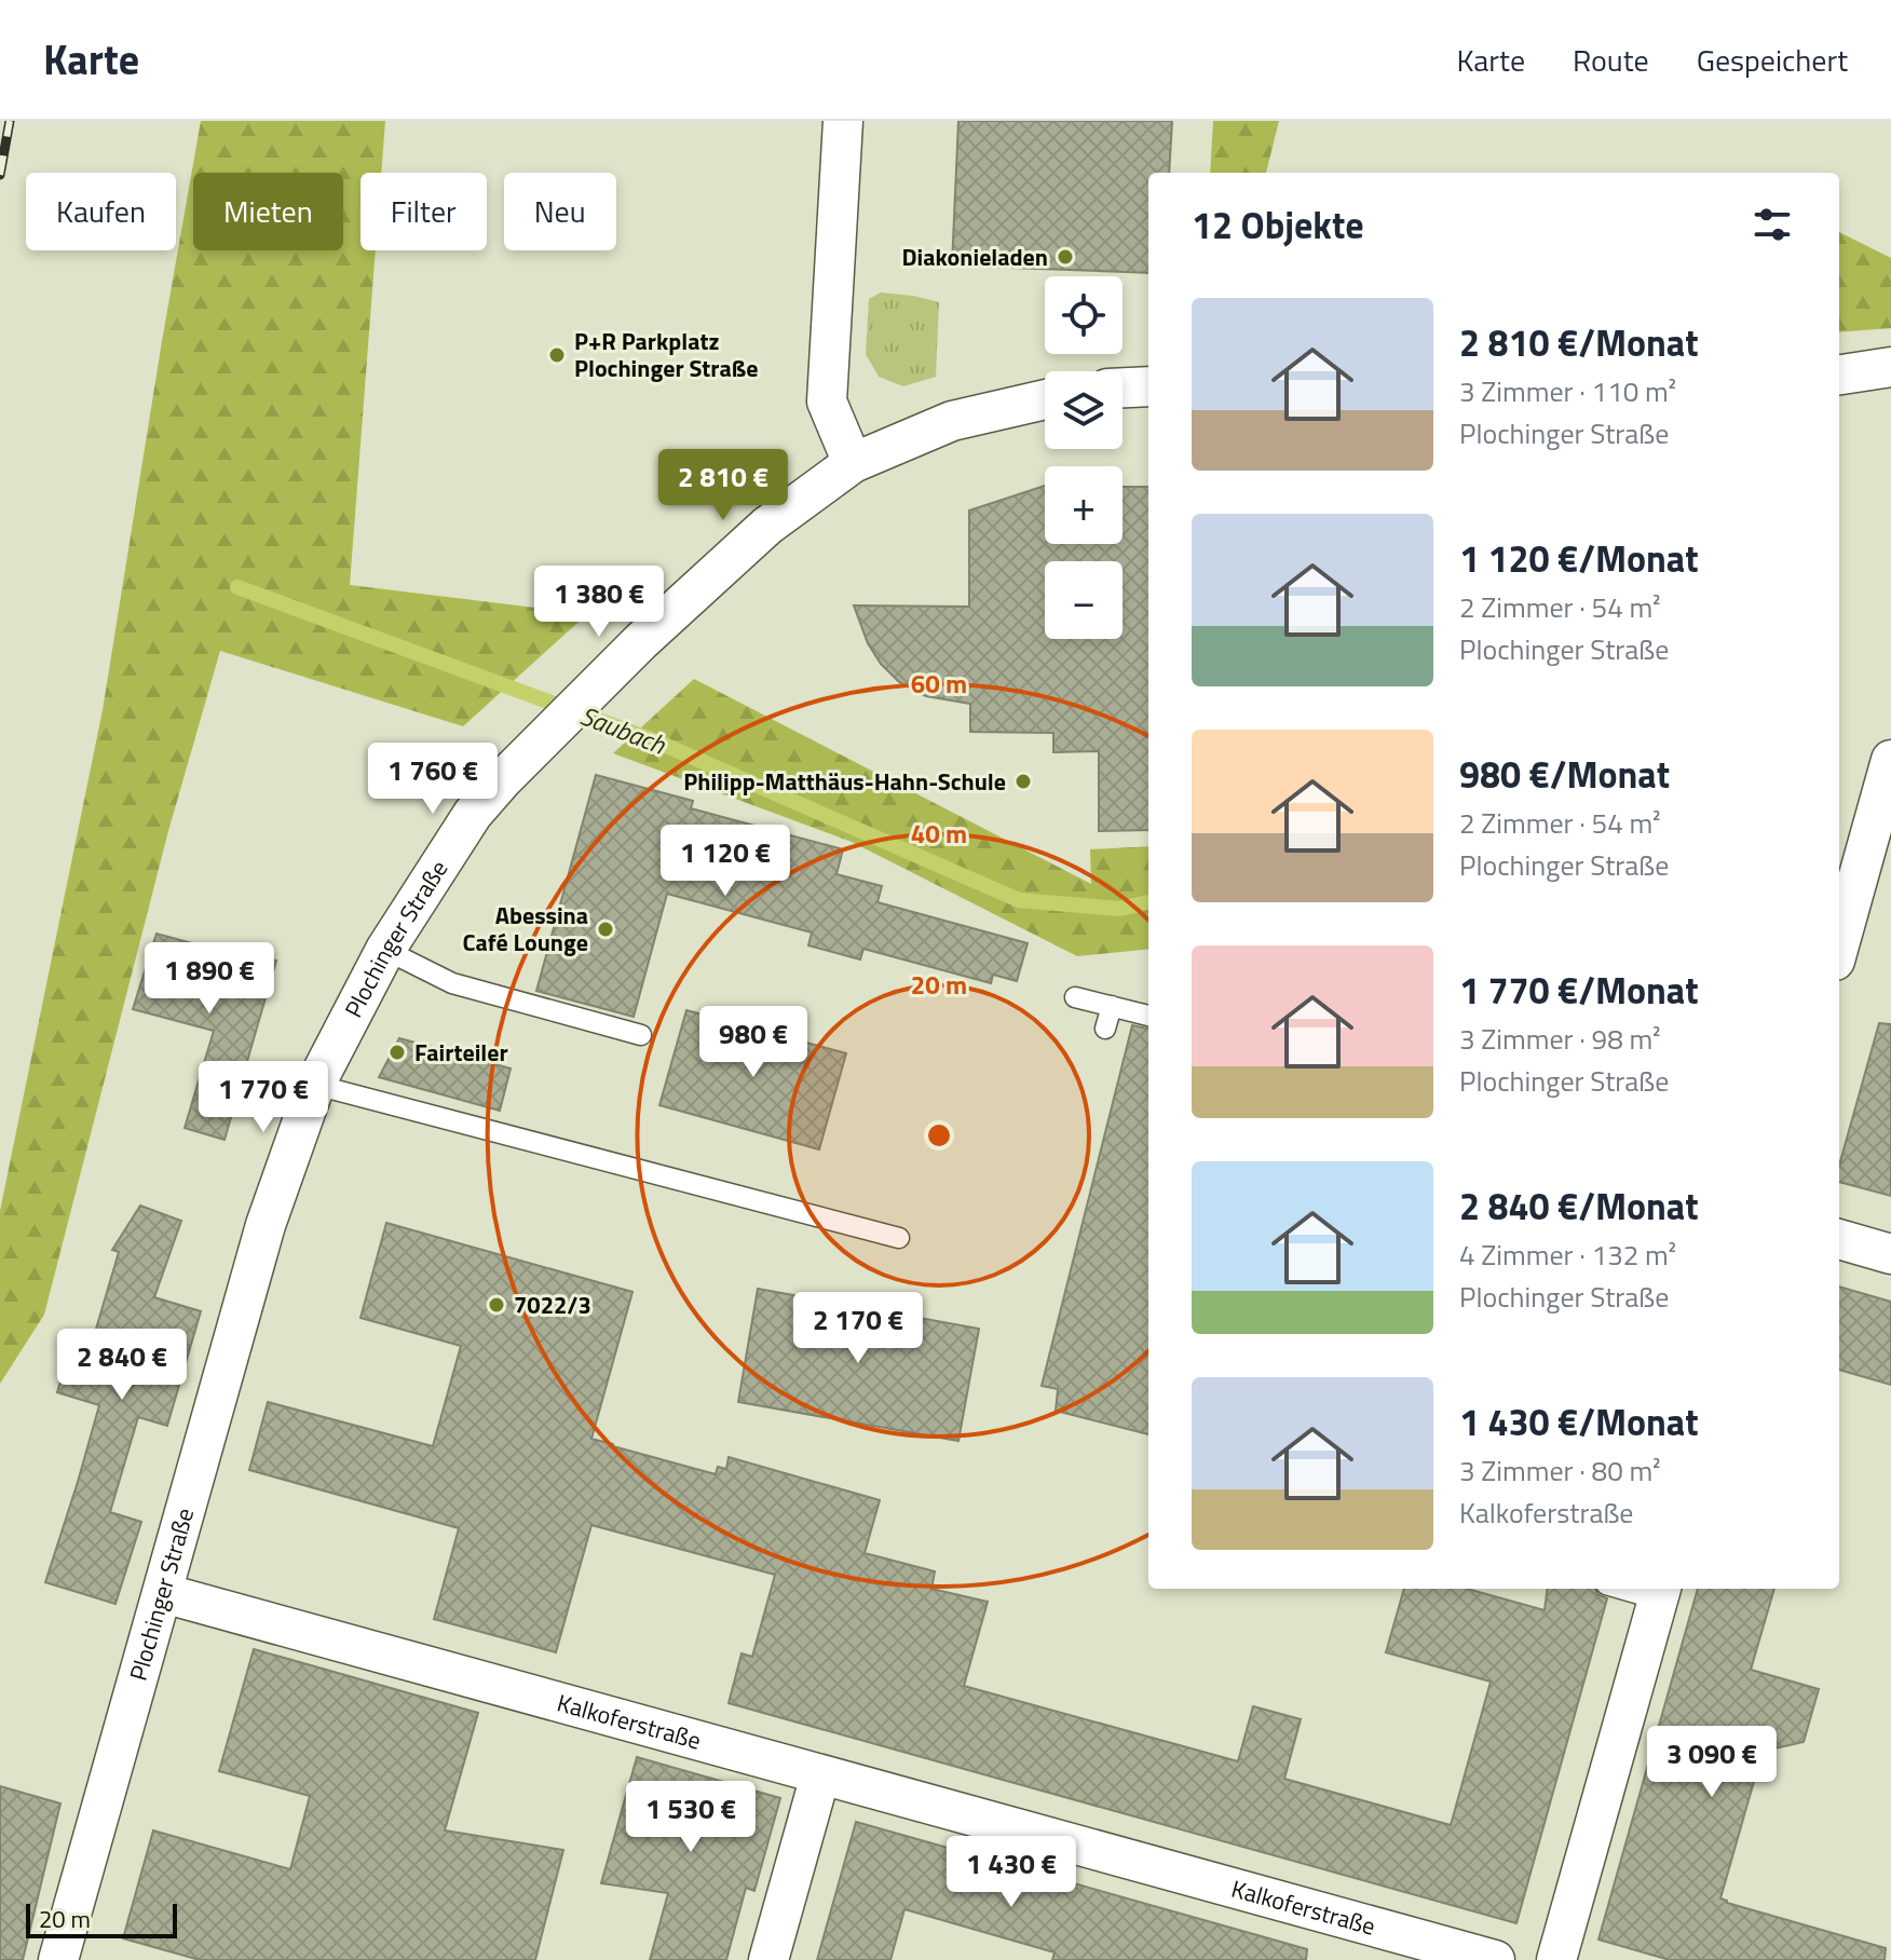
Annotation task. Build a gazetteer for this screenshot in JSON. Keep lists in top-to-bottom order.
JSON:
{
  "streets": {
    "street": ["Plochinger Straße", "Kalkoferstraße"]
  },
  "crossings": [
    ["Plochinger Straße", "Kalkoferstraße"]
  ],
  "water": ["Saubach"],
  "places": [
    "Diakonieladen",
    "P+R Parkplatz Plochinger Straße",
    "Philipp-Matthäus-Hahn-Schule",
    "Abessina Café Lounge",
    "Fairteiler",
    "7022/3"
  ],
  "scale_bar": "20 m",
  "page": {
    "header": "Karte",
    "nav": ["Karte", "Route", "Gespeichert"],
    "chip": [
      "Kaufen",
      "Mieten",
      "Filter",
      "Neu"
    ],
    "heading": "12 Objekte",
    "map_buttons": ["+", "−"],
    "list": [
      {
        "name": "2 810 €/Monat",
        "note": "3 Zimmer · 110 m² · Plochinger Straße"
      },
      {
        "name": "1 120 €/Monat",
        "note": "2 Zimmer · 54 m² · Plochinger Straße"
      },
      {
        "name": "980 €/Monat",
        "note": "2 Zimmer · 54 m² · Plochinger Straße"
      },
      {
        "name": "1 770 €/Monat",
        "note": "3 Zimmer · 98 m² · Plochinger Straße"
      },
      {
        "name": "2 840 €/Monat",
        "note": "4 Zimmer · 132 m² · Plochinger Straße"
      },
      {
        "name": "1 430 €/Monat",
        "note": "3 Zimmer · 80 m² · Kalkoferstraße"
      }
    ],
    "price": [
      "2 810 €",
      "1 380 €",
      "1 760 €",
      "1 120 €",
      "1 890 €",
      "980 €",
      "1 770 €",
      "2 170 €",
      "2 840 €",
      "3 090 €",
      "1 530 €",
      "1 430 €"
    ],
    "scale": "20 m"
  },
  "rings": ["60 m", "40 m", "20 m"]
}
